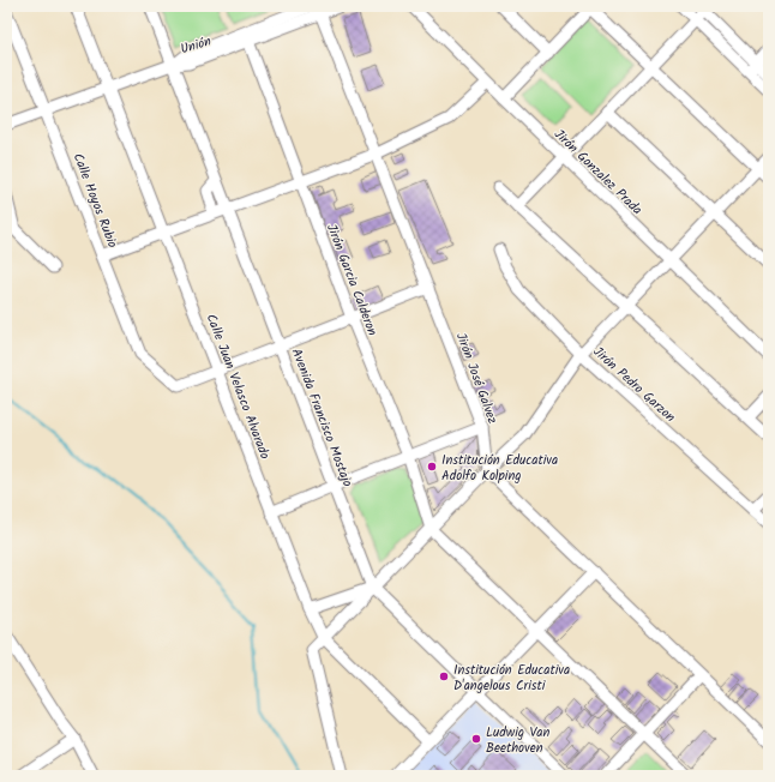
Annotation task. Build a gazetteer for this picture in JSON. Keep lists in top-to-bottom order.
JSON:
{
  "streets": {
    "street": [
      "Unión",
      "Jirón Gonzalez Prada",
      "Calle Hoyos Rubio",
      "Jirón Garcia Calderon",
      "Jirón José Galvez",
      "Jirón Pedro Garzon",
      "Calle Juan Velasco Alvarado",
      "Avenida Francisco Mostajo"
    ]
  },
  "crossings": [
    ["Unión", "Jirón Garcia Calderon"],
    ["Unión", "Jirón José Galvez"],
    ["Unión", "Avenida Francisco Mostajo"],
    ["Calle Hoyos Rubio", "Calle Juan Velasco Alvarado"]
  ],
  "places": ["Institución Educativa Adolfo Kolping", "Institución Educativa D'angelous Cristi", "Ludwig Van Beethoven"]
}
